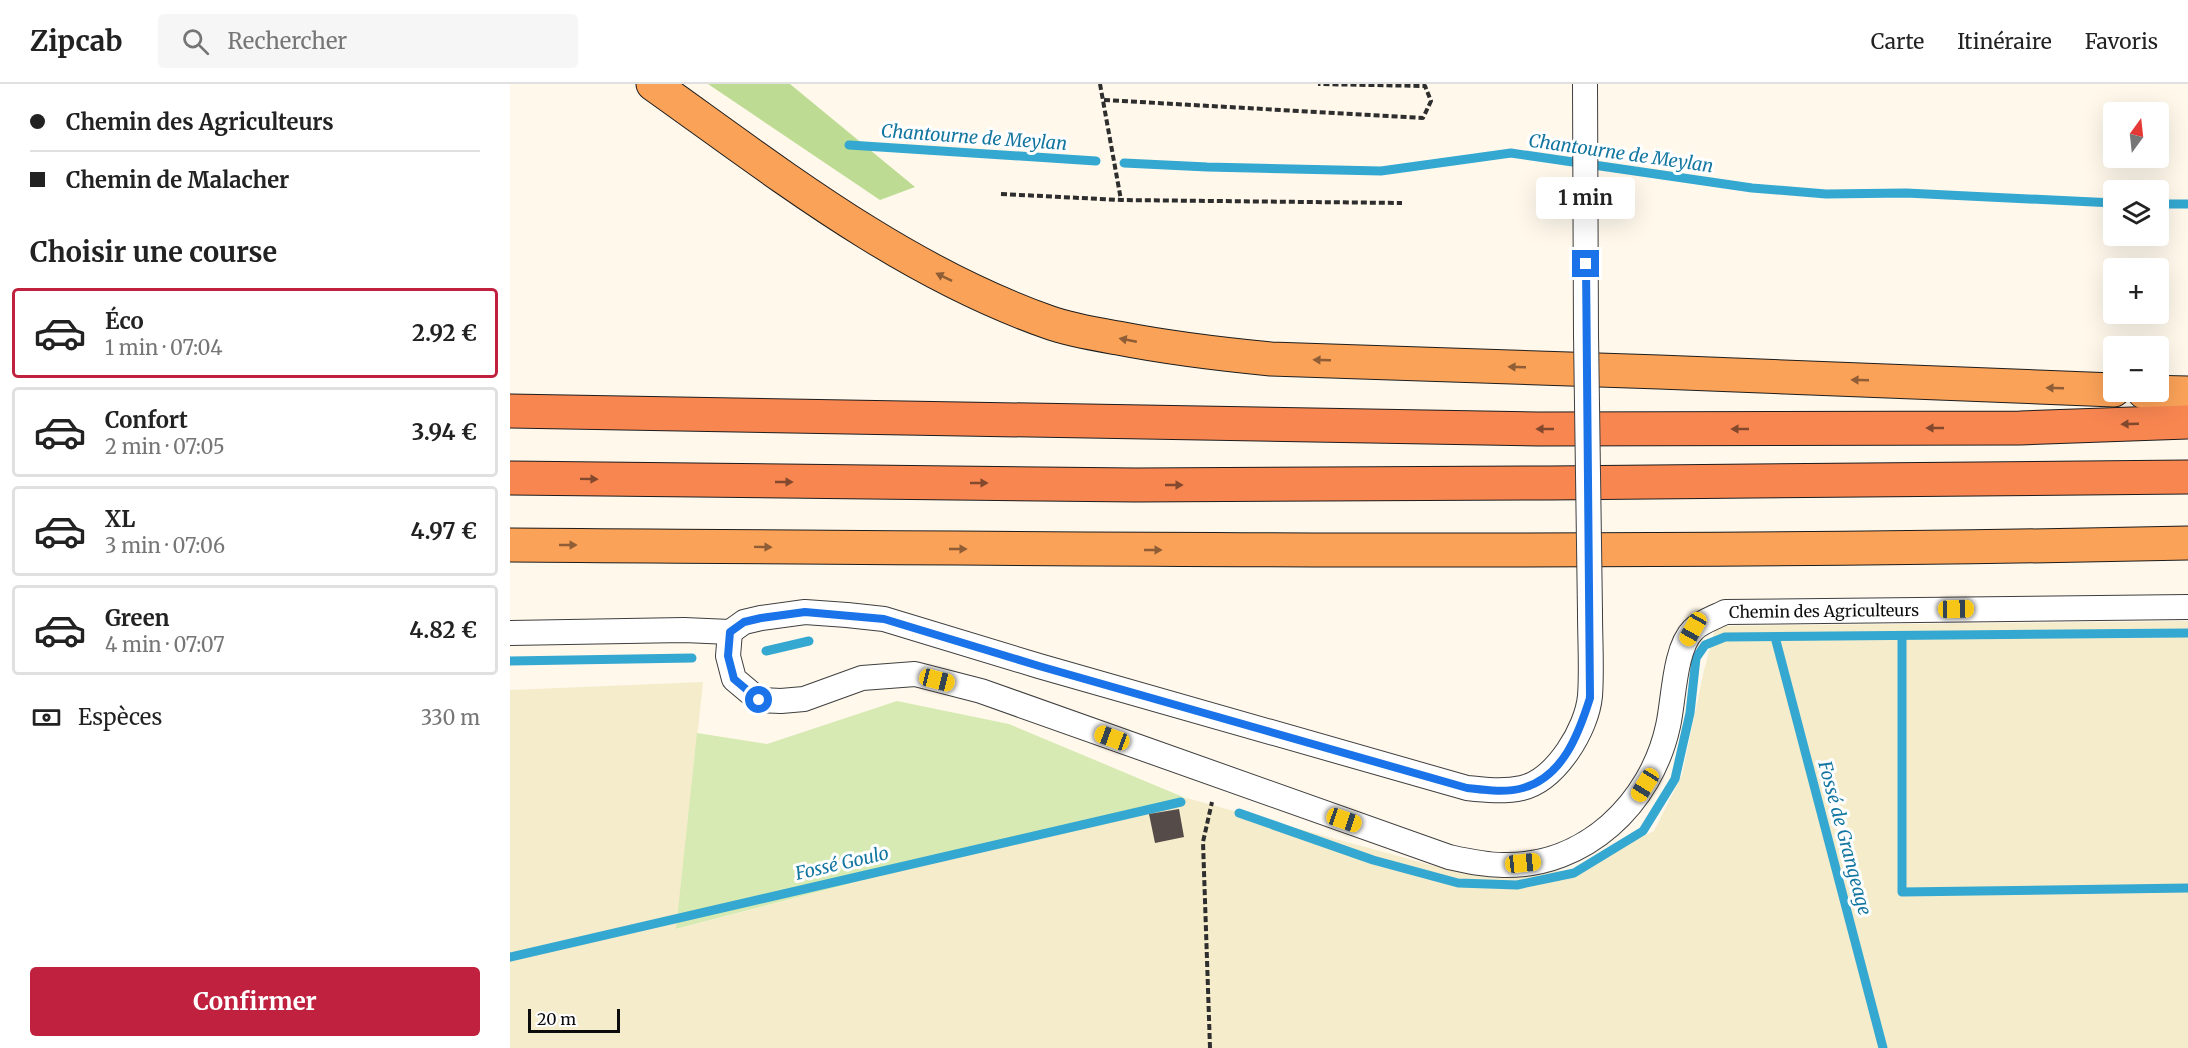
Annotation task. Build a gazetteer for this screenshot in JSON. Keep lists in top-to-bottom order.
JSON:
{
  "streets": {
    "street": ["Chemin des Agriculteurs"]
  },
  "water": ["Chantourne de Meylan", "Fossé de Grangeage", "Fossé Goulo"],
  "scale_bar": "20 m",
  "north": "top",
  "page": {
    "header": "Zipcab",
    "search": "Rechercher",
    "nav": ["Carte", "Itinéraire", "Favoris"],
    "banner": ["Chemin des Agriculteurs", "Chemin de Malacher"],
    "map_buttons": ["+", "−"],
    "bubble": "1 min",
    "heading": "Choisir une course",
    "list": [
      {
        "name": "Éco",
        "note": "1 min · 07:04",
        "value": "2.92 €"
      },
      {
        "name": "Confort",
        "note": "2 min · 07:05",
        "value": "3.94 €"
      },
      {
        "name": "XL",
        "note": "3 min · 07:06",
        "value": "4.97 €"
      },
      {
        "name": "Green",
        "note": "4 min · 07:07",
        "value": "4.82 €"
      }
    ],
    "pay": ["Espèces", "330 m"],
    "buttons": "Confirmer",
    "scale": "20 m"
  }
}
